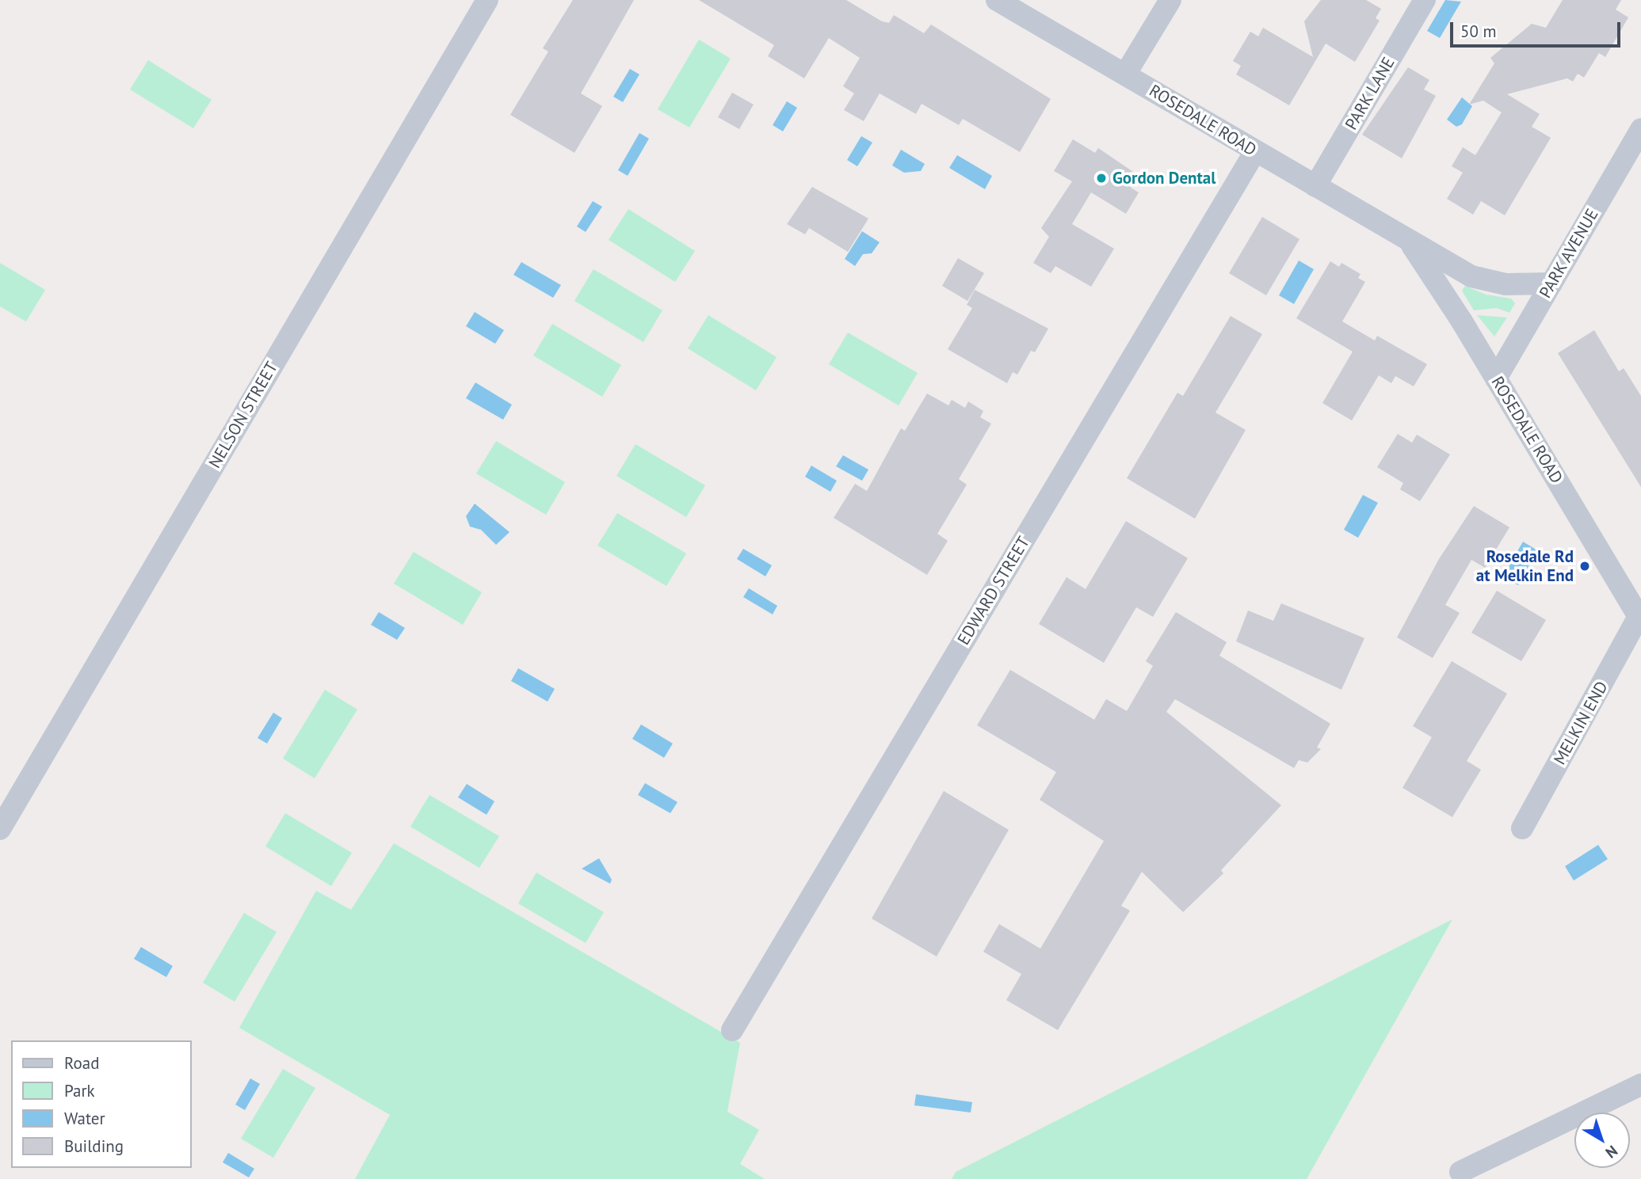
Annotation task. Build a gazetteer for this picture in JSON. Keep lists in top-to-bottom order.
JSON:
{
  "streets": {
    "street": [
      "PARK LANE",
      "ROSEDALE ROAD",
      "PARK AVENUE",
      "NELSON STREET",
      "EDWARD STREET",
      "MELKIN END"
    ]
  },
  "crossings": [
    ["PARK LANE", "ROSEDALE ROAD"],
    ["ROSEDALE ROAD", "PARK AVENUE"],
    ["ROSEDALE ROAD", "EDWARD STREET"],
    ["ROSEDALE ROAD", "MELKIN END"]
  ],
  "places": ["Gordon Dental", "Rosedale Rd at Melkin End"],
  "legend": [
    "Road",
    "Park",
    "Water",
    "Building"
  ],
  "scale_bar": "50 m",
  "north": "bottom right"
}
